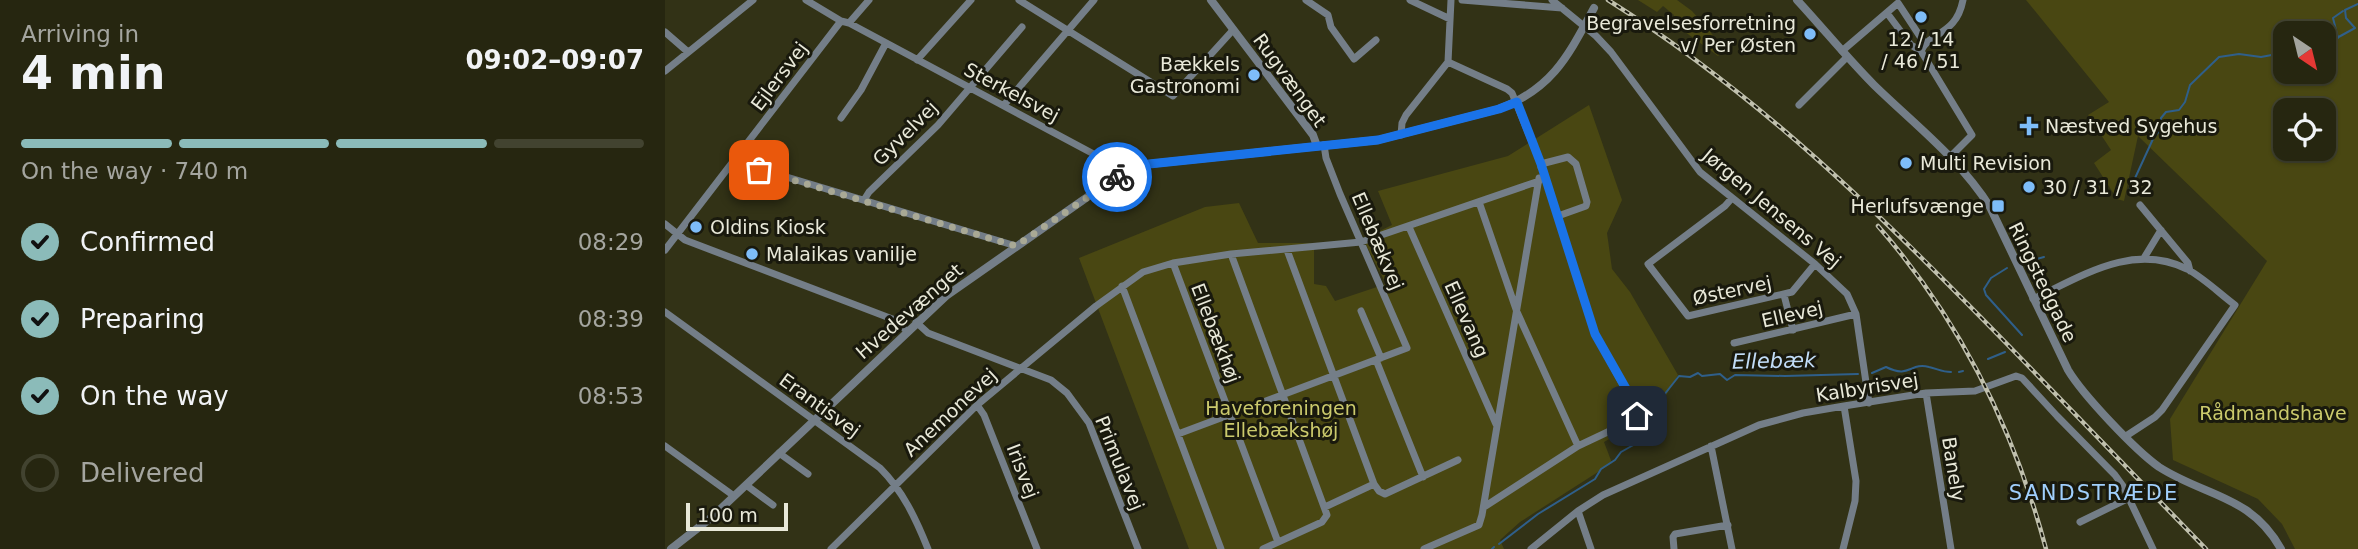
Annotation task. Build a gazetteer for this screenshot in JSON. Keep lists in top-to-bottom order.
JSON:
{
  "streets": {
    "street": [
      "Ejlersvej",
      "Rugvænget",
      "Sterkelsvej",
      "Gyvelvej",
      "Jørgen Jensens Vej",
      "Ellebækvej",
      "Ringstedgade",
      "Østervej",
      "Hvedevænget",
      "Ellevej",
      "Ellevang",
      "Ellebækhøj",
      "Kalbyrisvej",
      "Erantisvej",
      "Anemonevej",
      "Primulavej",
      "Banely",
      "Irisvej"
    ]
  },
  "crossings": [
    ["Ejlersvej", "Sterkelsvej"],
    ["Rugvænget", "Ellebækvej"],
    ["Rugvænget", "Hvedevænget"],
    ["Sterkelsvej", "Gyvelvej"],
    ["Sterkelsvej", "Hvedevænget"],
    ["Jørgen Jensens Vej", "Østervej"],
    ["Jørgen Jensens Vej", "Hvedevænget"],
    ["Jørgen Jensens Vej", "Ellevej"],
    ["Jørgen Jensens Vej", "Kalbyrisvej"],
    ["Ellebækvej", "Hvedevænget"],
    ["Ellebækvej", "Ellebækhøj"],
    ["Hvedevænget", "Ellevang"],
    ["Hvedevænget", "Erantisvej"],
    ["Hvedevænget", "Primulavej"],
    ["Ellebækhøj", "Anemonevej"],
    ["Kalbyrisvej", "Banely"],
    ["Erantisvej", "Anemonevej"],
    ["Anemonevej", "Primulavej"],
    ["Anemonevej", "Irisvej"]
  ],
  "districts": ["SANDSTRÆDE"],
  "water": ["Ellebæk"],
  "parks": ["Haveforeningen Ellebækshøj", "Rådmandshave"],
  "places": {
    "other": [
      "12 / 14 / 46 / 51",
      "Begravelsesforretning v/ Per Østen",
      "Bækkels Gastronomi",
      "Multi Revision",
      "30 / 31 / 32",
      "Oldins Kiosk",
      "Malaikas vanilje"
    ],
    "health": ["Næstved Sygehus"],
    "transit": ["Herlufsvænge"]
  },
  "scale_bar": "100 m",
  "north": "bottom right",
  "page": {
    "heading": ["4 min", "Arriving in", "09:02–09:07"],
    "bar": "On the way · 740 m",
    "list": [
      ["Confirmed", "08:29"],
      ["Preparing", "08:39"],
      ["On the way", "08:53"],
      "Delivered"
    ],
    "scale": "100 m"
  }
}
